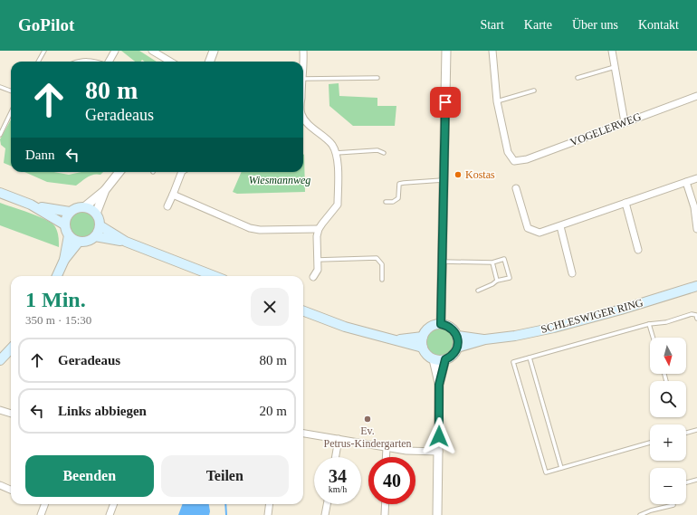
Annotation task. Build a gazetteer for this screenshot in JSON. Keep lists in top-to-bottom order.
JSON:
{
  "streets": {
    "main road": ["SCHLESWIGER RING"],
    "street": ["VOGELERWEG"]
  },
  "parks": ["Wiesmannweg"],
  "places": ["Kostas", "Ev. Petrus-Kindergarten"],
  "north": "bottom",
  "page": {
    "header": "GoPilot",
    "nav": [
      "Start",
      "Karte",
      "Über uns",
      "Kontakt"
    ],
    "turn": ["80 m", "Geradeaus"],
    "then": "Dann",
    "heading": ["1 Min.", "350 m · 15:30"],
    "map_buttons": ["+", "−"],
    "list": [
      {
        "name": "Geradeaus",
        "value": "80 m"
      },
      {
        "name": "Links abbiegen",
        "value": "20 m"
      }
    ],
    "buttons": ["Beenden", "Teilen"],
    "speed": "34 km/h",
    "limit": "40"
  }
}
